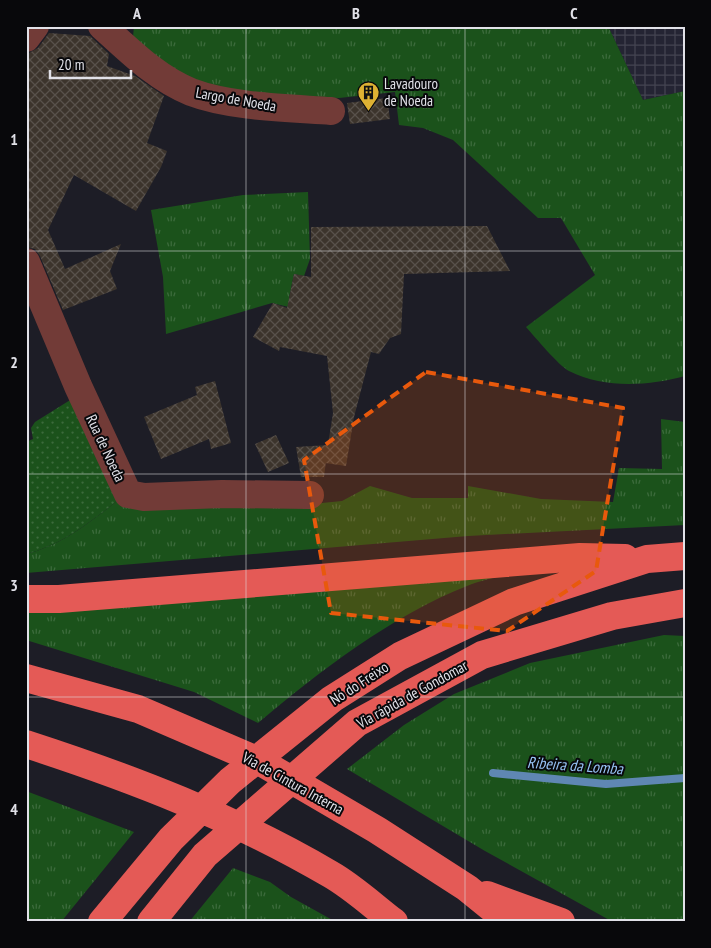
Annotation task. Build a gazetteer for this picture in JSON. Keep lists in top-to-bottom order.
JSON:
{
  "streets": {
    "highway": ["Nó do Freixo", "Via rápida de Gondomar", "Via de Cintura Interna"],
    "street": ["Largo de Noeda", "Rua de Noeda"]
  },
  "water": ["Ribeira da Lomba"],
  "places": {
    "building": ["Lavadouro de Noeda"]
  },
  "scale_bar": "20 m",
  "grid": {
    "columns": ["A", "B", "C"],
    "rows": [
      "1",
      "2",
      "3",
      "4"
    ]
  }
}
